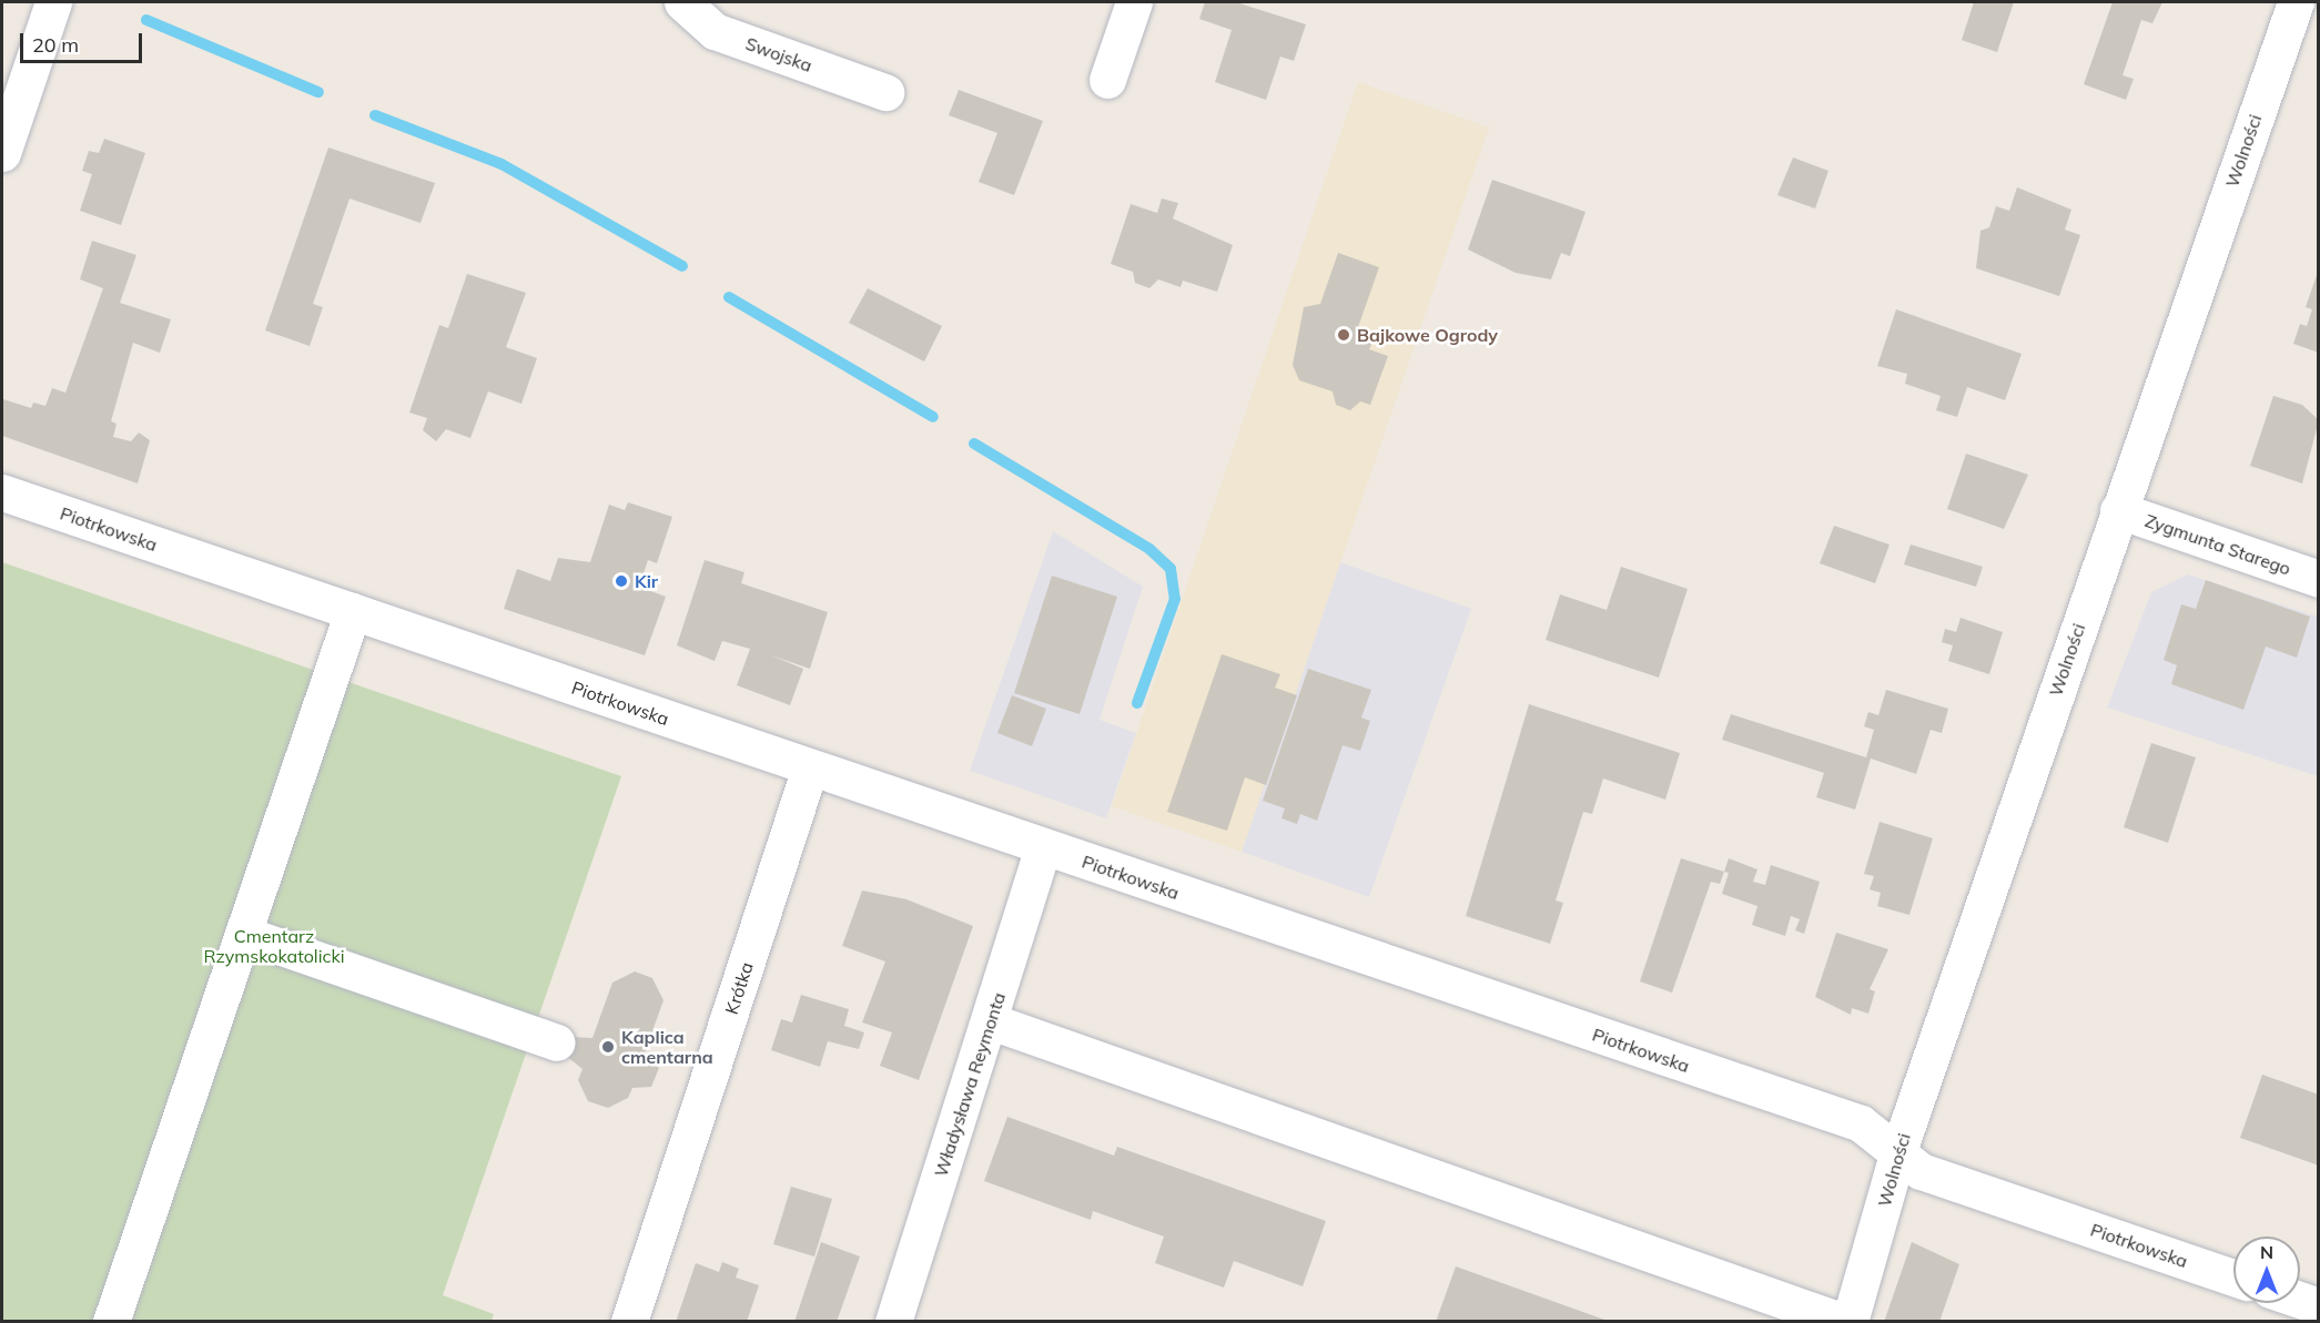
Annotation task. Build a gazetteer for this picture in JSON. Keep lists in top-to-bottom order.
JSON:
{
  "streets": {
    "street": [
      "Swojska",
      "Wolności",
      "Piotrkowska",
      "Zygmunta Starego",
      "Krótka",
      "Władysława Reymonta"
    ]
  },
  "crossings": [
    ["Wolności", "Piotrkowska"],
    ["Wolności", "Zygmunta Starego"],
    ["Piotrkowska", "Krótka"],
    ["Piotrkowska", "Władysława Reymonta"]
  ],
  "parks": ["Cmentarz Rzymskokatolicki"],
  "places": ["Bajkowe Ogrody", "Kir", "Kaplica cmentarna"],
  "scale_bar": "20 m",
  "north": "top"
}
